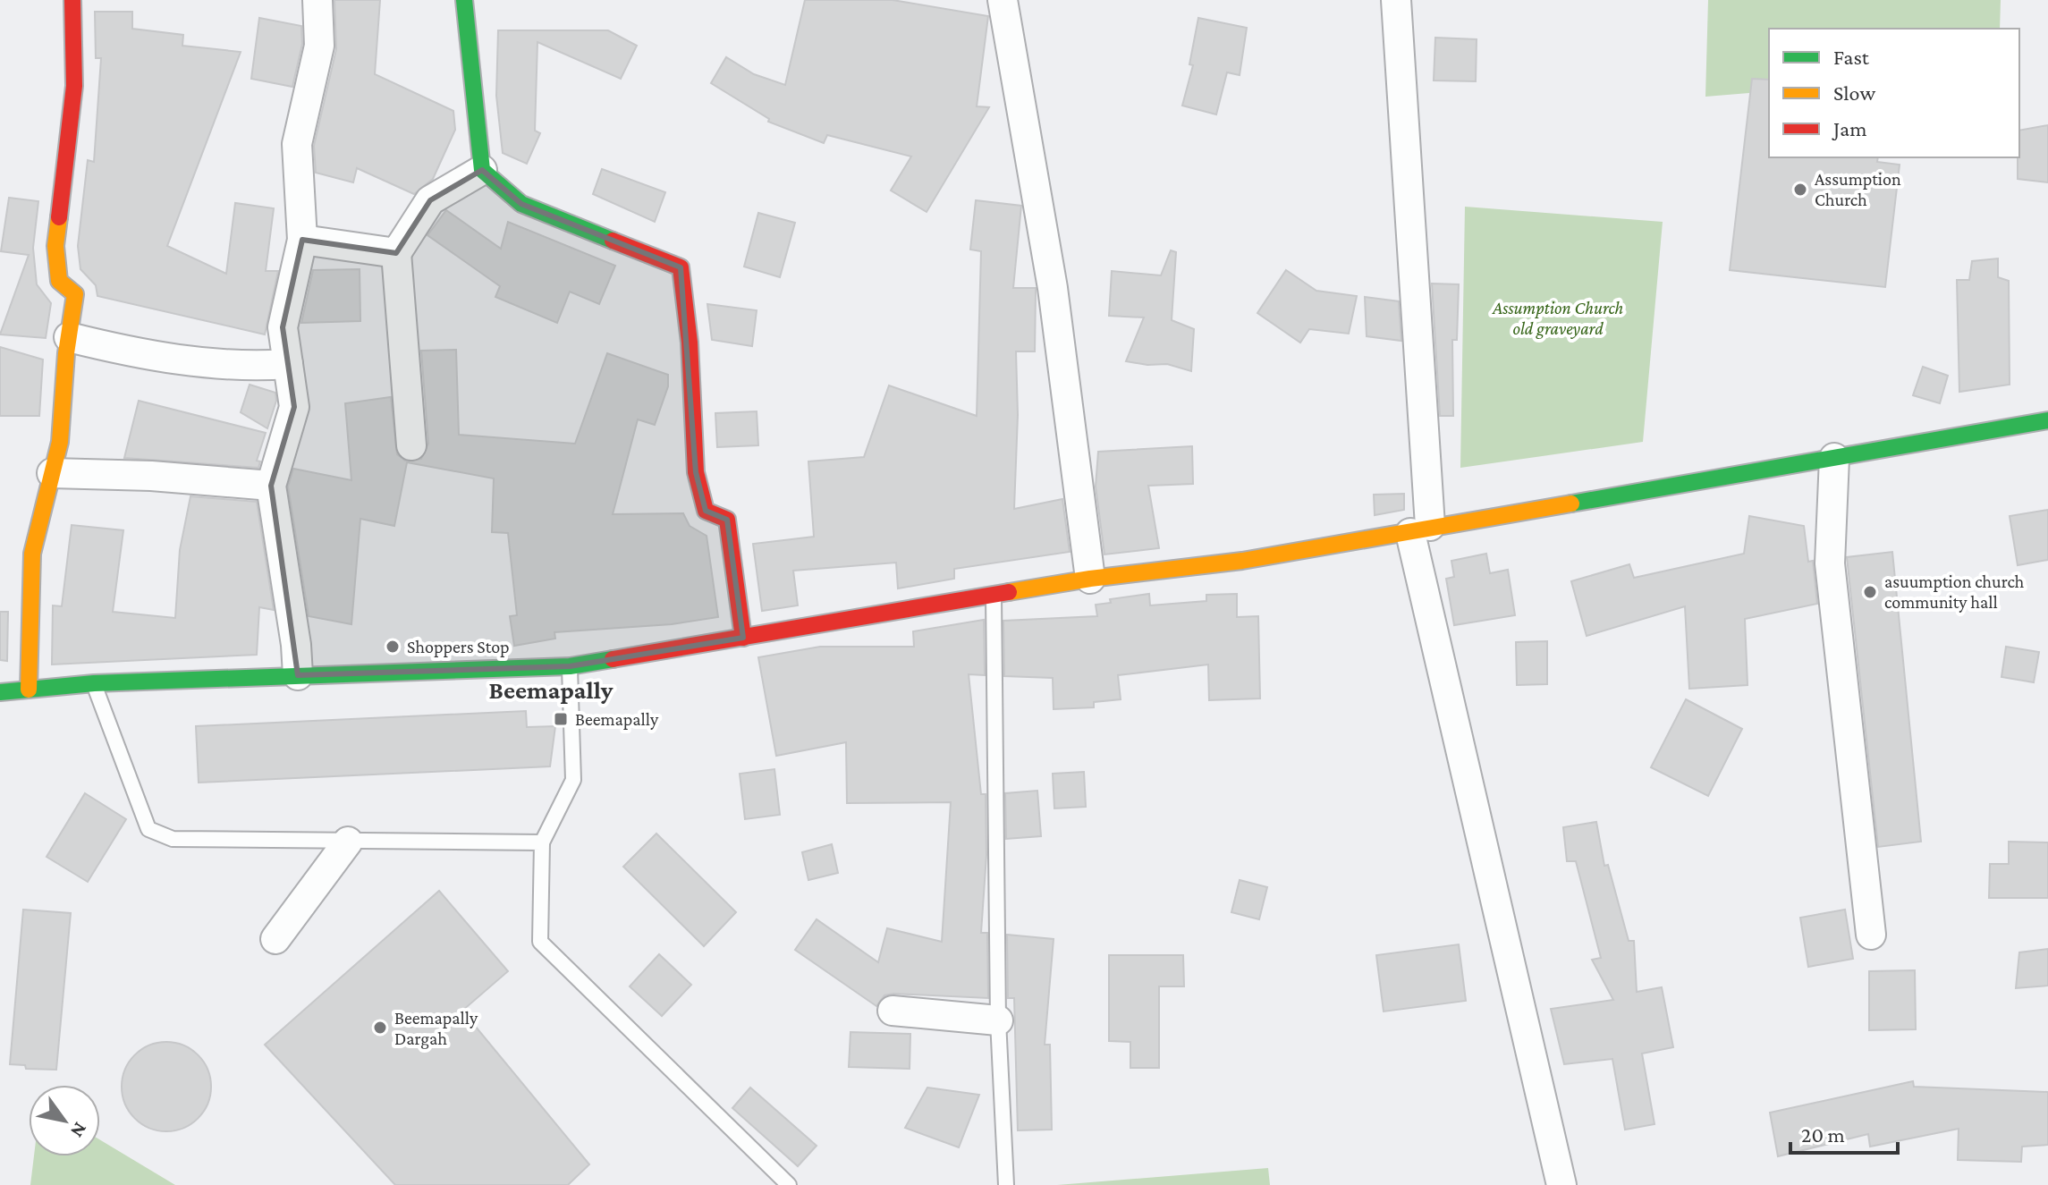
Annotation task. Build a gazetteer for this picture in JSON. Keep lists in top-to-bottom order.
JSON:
{
  "districts": ["Beemapally"],
  "parks": ["Assumption Church old graveyard"],
  "places": {
    "other": [
      "Assumption Church",
      "asuumption church community hall",
      "Shoppers Stop",
      "Beemapally Dargah"
    ],
    "transit": ["Beemapally"]
  },
  "legend": ["Fast", "Slow", "Jam"],
  "scale_bar": "20 m",
  "north": "bottom right"
}
